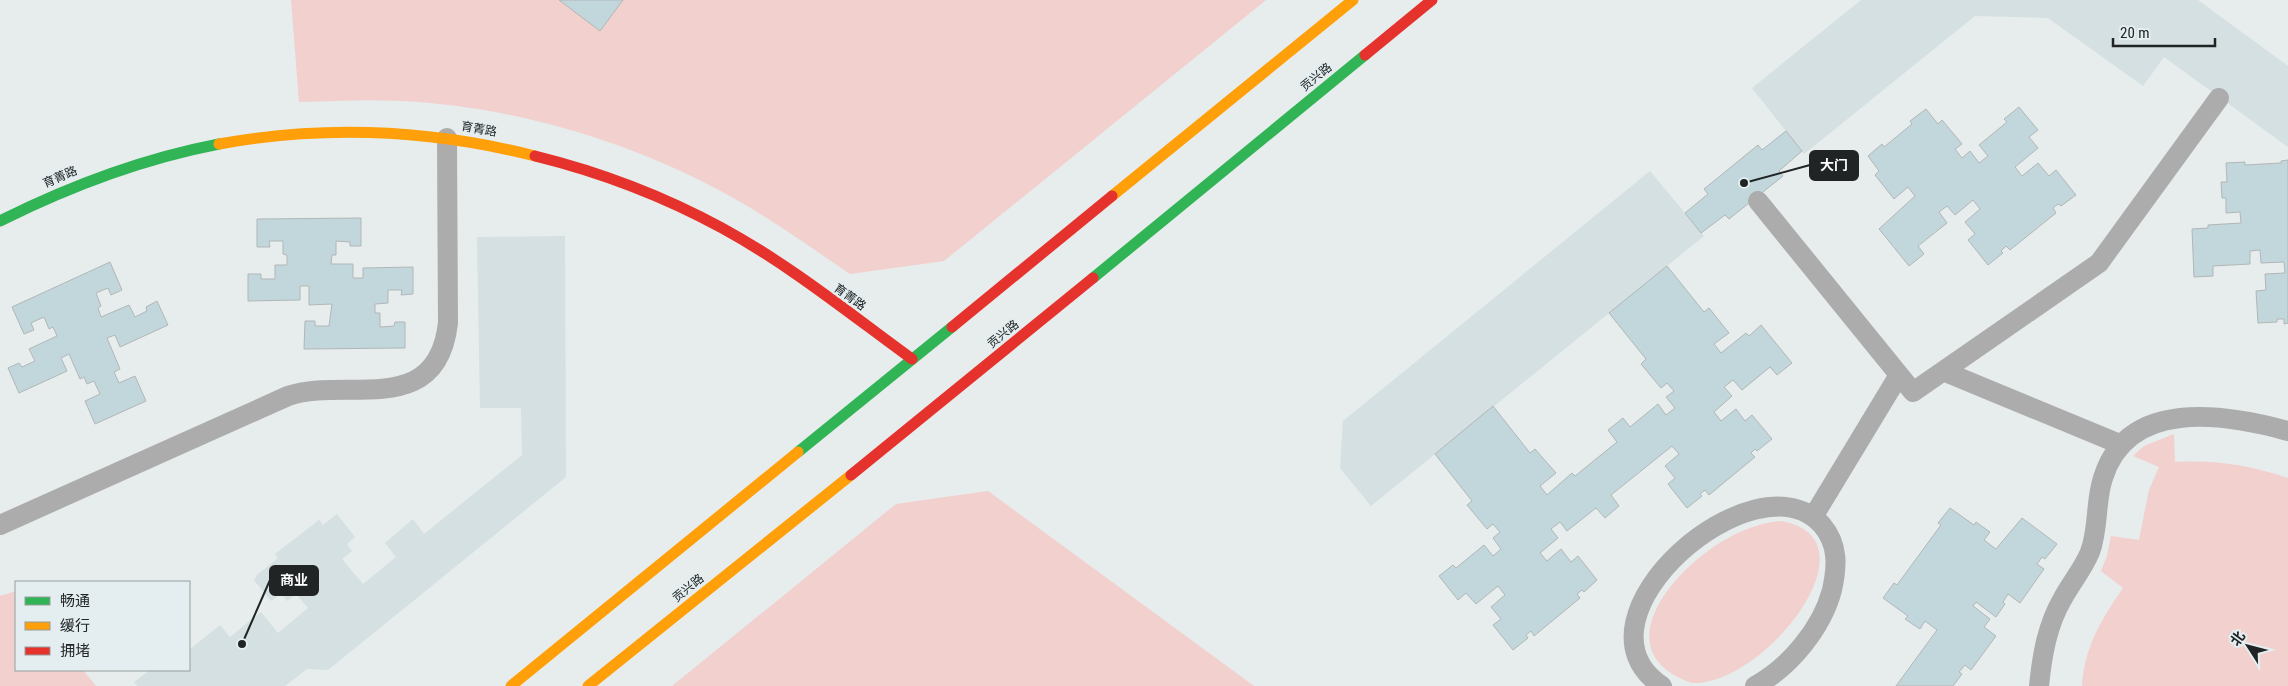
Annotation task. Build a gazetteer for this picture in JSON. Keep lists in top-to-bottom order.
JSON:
{
  "streets": {
    "main road": ["贡兴路", "育菁路"]
  },
  "places": ["大门", "商业"],
  "legend": ["畅通", "缓行", "拥堵"],
  "scale_bar": "20 m",
  "north": "top left"
}
